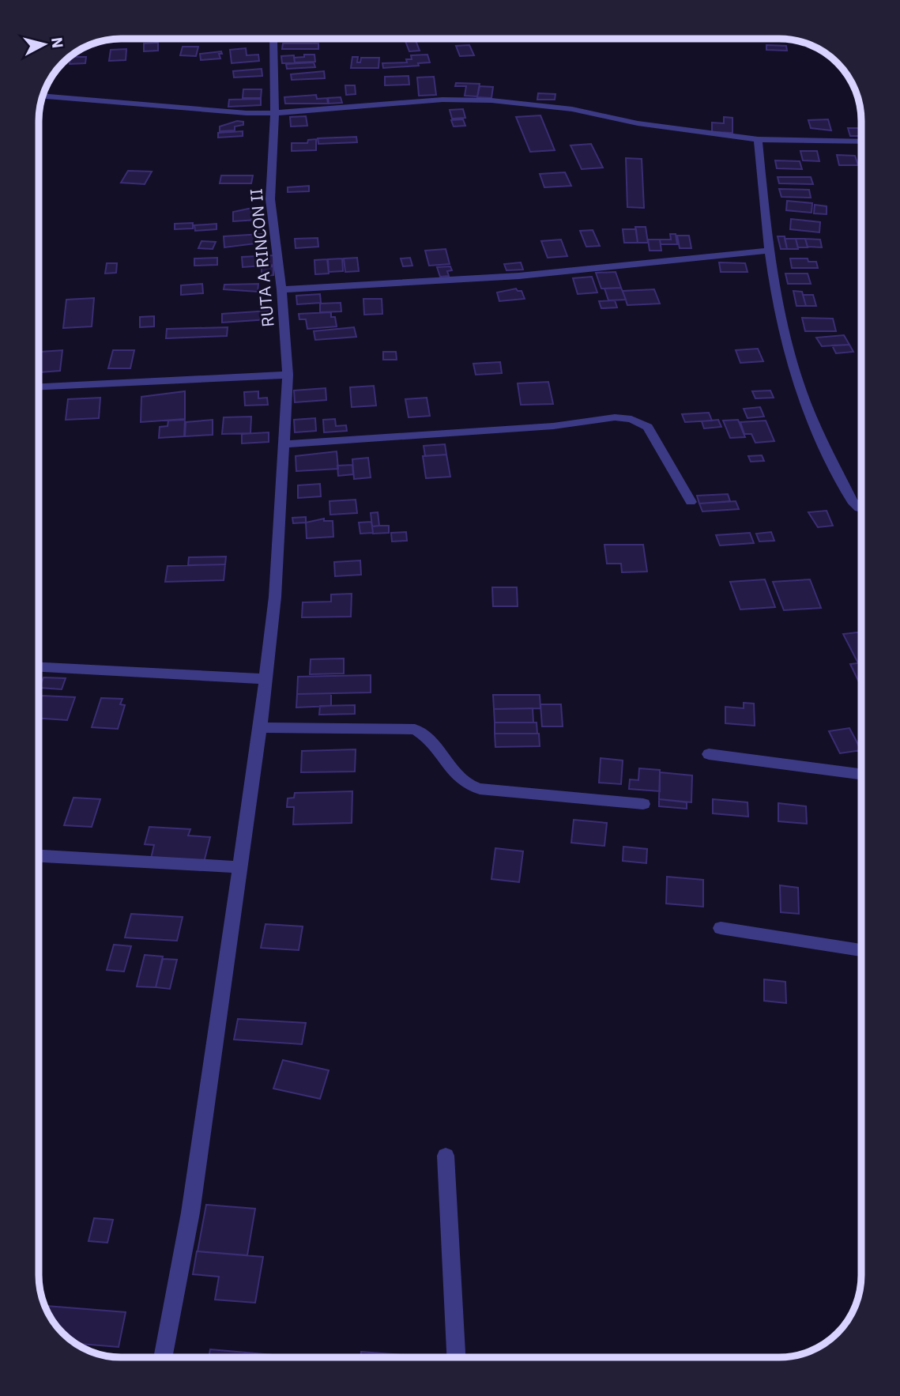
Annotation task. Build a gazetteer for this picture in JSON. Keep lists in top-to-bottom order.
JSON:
{
  "streets": {
    "street": ["RUTA A RINCON II"]
  },
  "north": "right"
}
